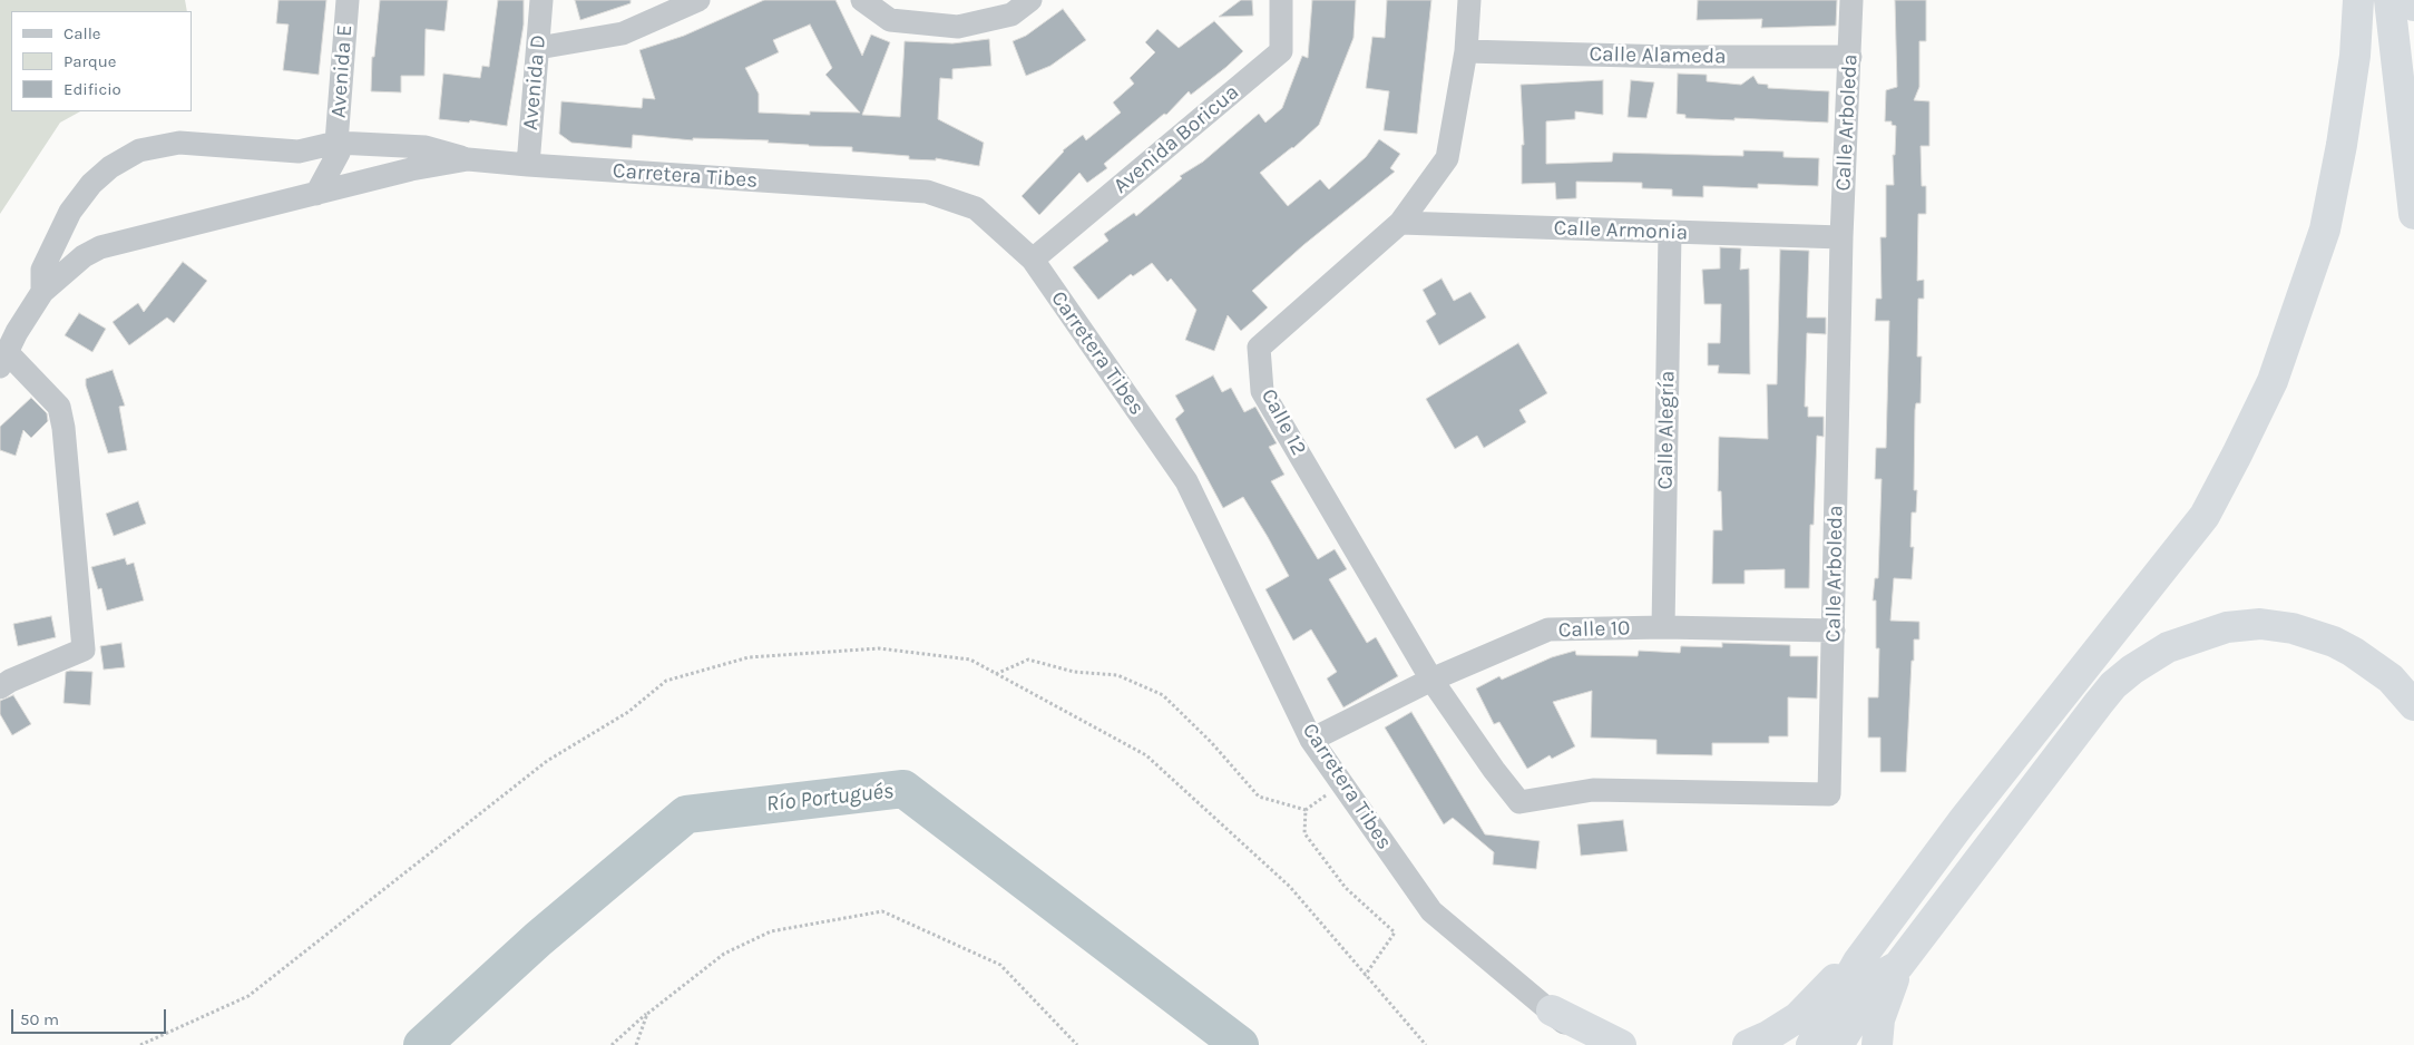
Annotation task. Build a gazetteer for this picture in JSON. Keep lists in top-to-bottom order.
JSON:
{
  "streets": {
    "street": [
      "Calle Alameda",
      "Avenida E",
      "Avenida D",
      "Calle Arboleda",
      "Avenida Boricua",
      "Carretera Tibes",
      "Calle Armonia",
      "Calle 12",
      "Calle Alegría",
      "Calle 10"
    ]
  },
  "crossings": [
    ["Calle Alameda", "Calle Arboleda"],
    ["Calle Alameda", "Calle 12"],
    ["Avenida E", "Carretera Tibes"],
    ["Avenida D", "Carretera Tibes"],
    ["Calle Arboleda", "Calle Armonia"],
    ["Calle Arboleda", "Calle 12"],
    ["Calle Arboleda", "Calle 10"],
    ["Avenida Boricua", "Carretera Tibes"],
    ["Carretera Tibes", "Calle 10"],
    ["Calle Armonia", "Calle 12"],
    ["Calle Armonia", "Calle Alegría"],
    ["Calle 12", "Calle 10"],
    ["Calle Alegría", "Calle 10"]
  ],
  "water": ["Río Portugués"],
  "legend": ["Calle", "Parque", "Edificio"],
  "scale_bar": "50 m"
}
